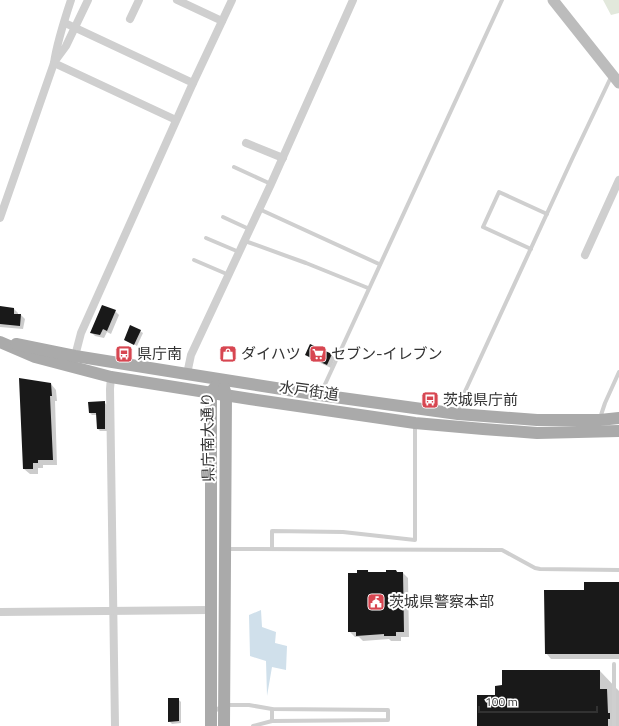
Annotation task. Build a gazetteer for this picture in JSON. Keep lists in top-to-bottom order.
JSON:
{
  "streets": {
    "main road": ["水戸街道", "県庁南大通り"]
  },
  "crossings": [
    ["水戸街道", "県庁南大通り"]
  ],
  "places": {
    "bus stop": ["県庁南", "茨城県庁前"],
    "shop": ["ダイハツ"],
    "supermarket": ["セブン-イレブン"],
    "public building": ["茨城県警察本部"]
  },
  "scale_bar": "100 m"
}
